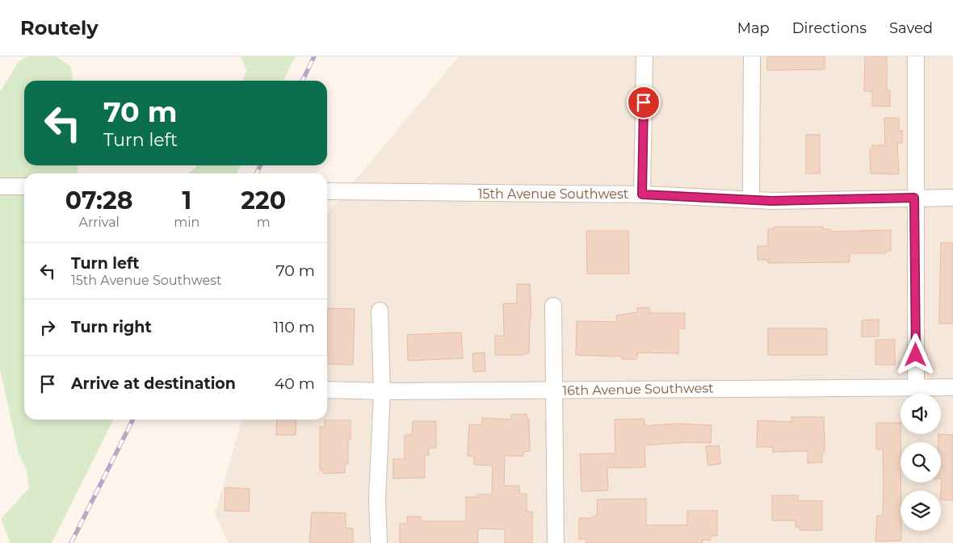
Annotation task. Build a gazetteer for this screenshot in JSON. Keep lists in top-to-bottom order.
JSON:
{
  "streets": {
    "street": ["15th Avenue Southwest", "16th Avenue Southwest"]
  },
  "page": {
    "header": "Routely",
    "nav": ["Map", "Directions", "Saved"],
    "turn": ["70 m", "Turn left"],
    "eta": [
      "07:28",
      "Arrival",
      "1",
      "min",
      "220",
      "m"
    ],
    "list": [
      {
        "name": "Turn left",
        "note": "15th Avenue Southwest",
        "value": "70 m"
      },
      {
        "name": "Turn right",
        "value": "110 m"
      },
      {
        "name": "Arrive at destination",
        "value": "40 m"
      }
    ]
  }
}
